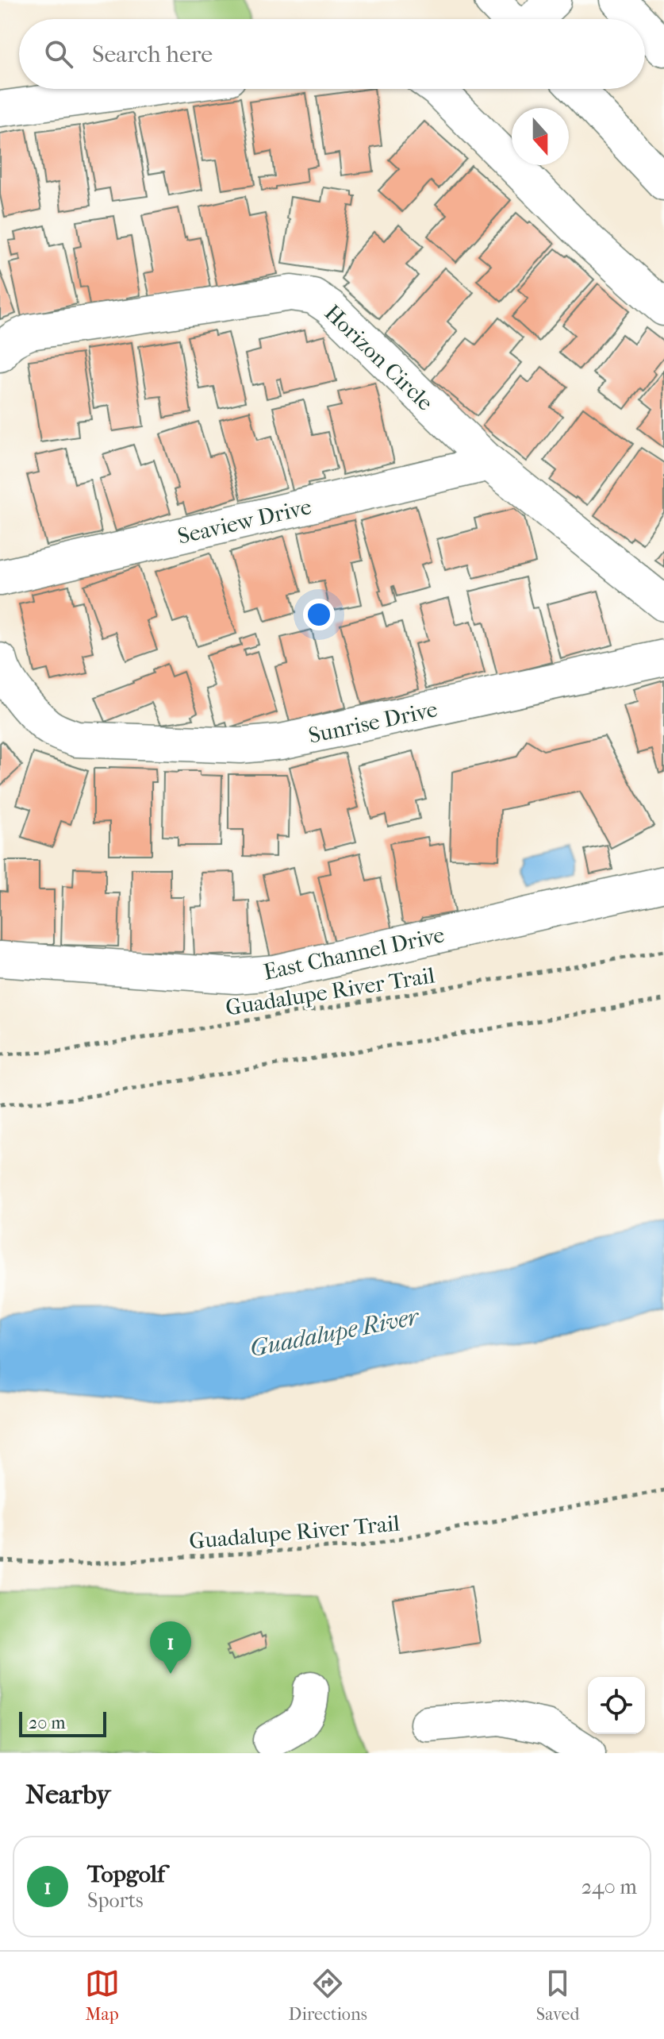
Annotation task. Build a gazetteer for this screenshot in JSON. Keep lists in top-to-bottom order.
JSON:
{
  "streets": {
    "street": [
      "Horizon Circle",
      "Seaview Drive",
      "Sunrise Drive",
      "East Channel Drive"
    ],
    "path": ["Guadalupe River Trail"]
  },
  "crossings": [
    ["Horizon Circle", "Seaview Drive"]
  ],
  "water": ["Guadalupe River"],
  "scale_bar": "20 m",
  "north": "bottom",
  "page": {
    "search": "Search here",
    "pins": "1",
    "scale": "20 m",
    "heading": "Nearby",
    "list": [
      {
        "mark": "1",
        "name": "Topgolf",
        "note": "Sports",
        "value": "240 m"
      }
    ],
    "nav": ["Map", "Directions", "Saved"]
  }
}
